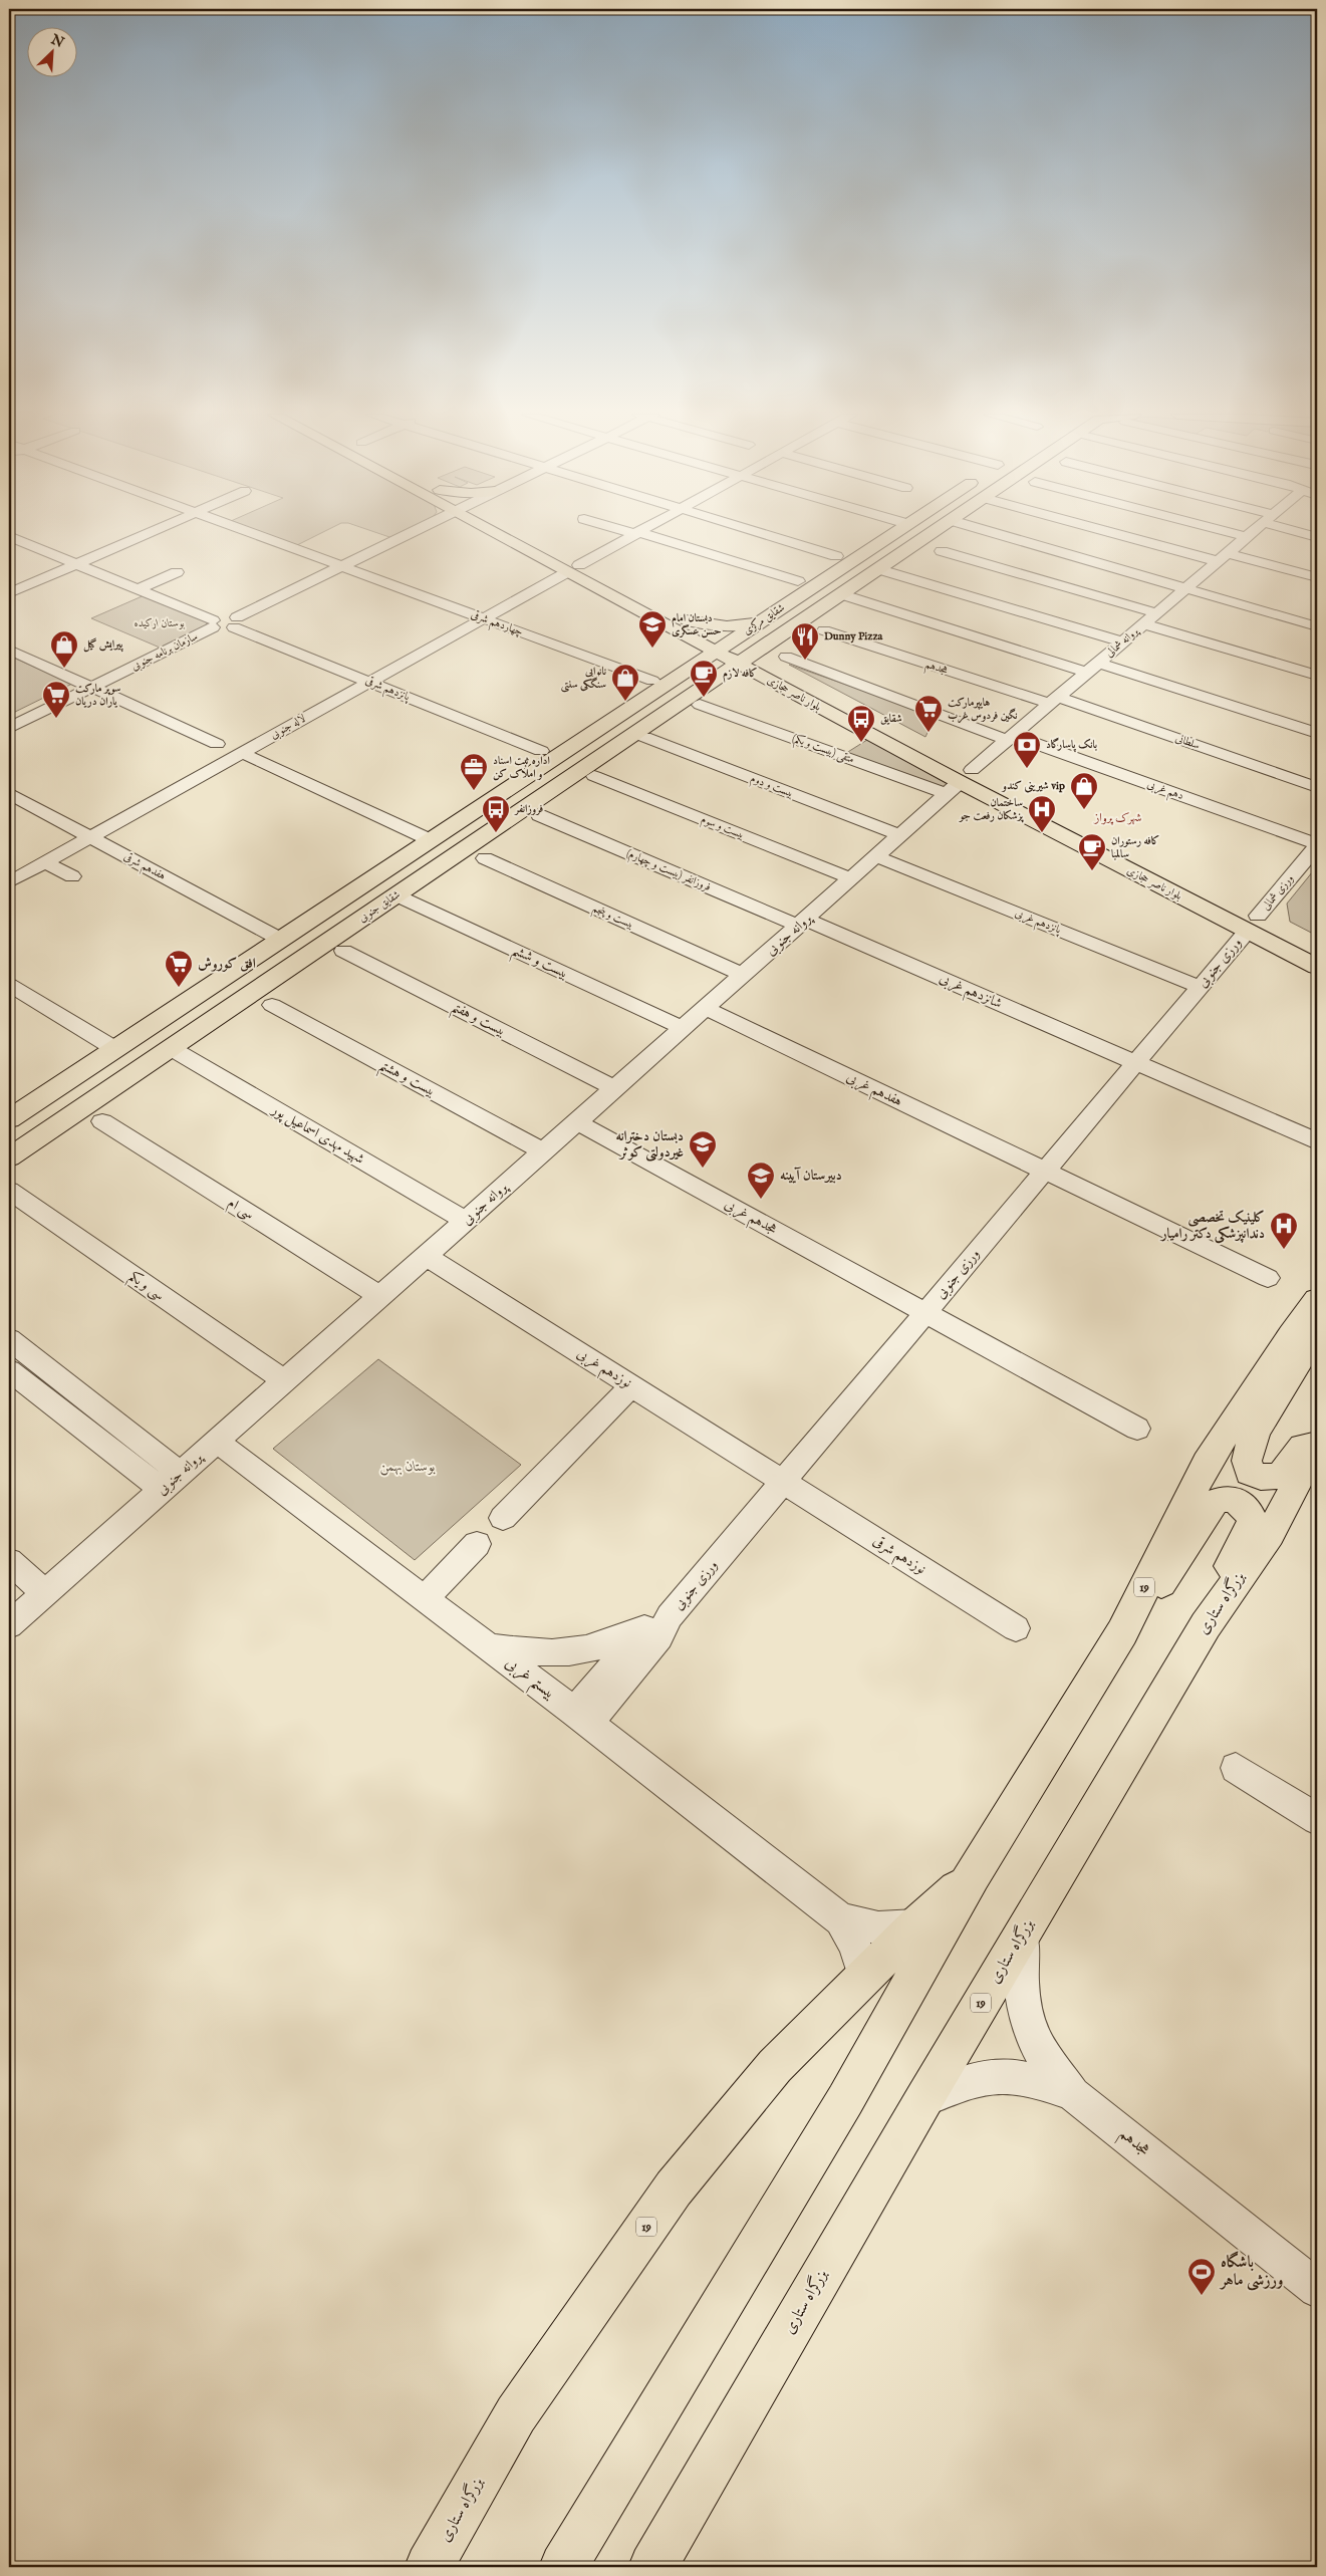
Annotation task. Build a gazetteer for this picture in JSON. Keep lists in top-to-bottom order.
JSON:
{
  "streets": {
    "main road": [
      "شقایق مرکزی",
      "بلوار ناصر حجازی",
      "شقایق جنوبی",
      "19",
      "بزرگراه ستاری"
    ],
    "street": [
      "چهاردهم شرقی",
      "پروانه شمالی",
      "سازمان برنامه جنوبی",
      "هجدهم",
      "پانزدهم شرقی",
      "لاله جنوبی",
      "سلطانی",
      "متقی (بیست و یکم)",
      "بیست و دوم",
      "دهم غربی",
      "بیست و سوم",
      "هفدهم شرقی",
      "فروزانفر (بیست و چهارم)",
      "ورزی شمالی",
      "بیست و پنجم",
      "پانزدهم غربی",
      "پروانه جنوبی",
      "بیست و ششم",
      "ورزی جنوبی",
      "شانزدهم غربی",
      "بیست و هفتم",
      "بیست و هشتم",
      "هفدهم غربی",
      "شهید مهدی اسماعیل پور",
      "سی ام",
      "هجدهم غربی",
      "سی و یکم",
      "نوزدهم غربی",
      "نوزدهم شرقی",
      "بیستم غربی"
    ]
  },
  "crossings": [
    ["شقایق مرکزی", "بلوار ناصر حجازی"],
    ["شقایق مرکزی", "شقایق جنوبی"],
    ["چهاردهم شرقی", "لاله جنوبی"],
    ["پروانه شمالی", "هجدهم"],
    ["پروانه شمالی", "بلوار ناصر حجازی"],
    ["پروانه شمالی", "سلطانی"],
    ["پروانه شمالی", "متقی (بیست و یکم)"],
    ["پروانه شمالی", "دهم غربی"],
    ["پروانه شمالی", "پروانه جنوبی"],
    ["هجدهم", "سلطانی"],
    ["هجدهم", "بزرگراه ستاری"],
    ["پانزدهم شرقی", "لاله جنوبی"],
    ["بلوار ناصر حجازی", "لاله جنوبی"],
    ["بلوار ناصر حجازی", "متقی (بیست و یکم)"],
    ["بلوار ناصر حجازی", "ورزی شمالی"],
    ["بلوار ناصر حجازی", "شقایق جنوبی"],
    ["بلوار ناصر حجازی", "پروانه جنوبی"],
    ["بلوار ناصر حجازی", "ورزی جنوبی"],
    ["لاله جنوبی", "هفدهم شرقی"],
    ["متقی (بیست و یکم)", "شقایق جنوبی"],
    ["متقی (بیست و یکم)", "پروانه جنوبی"],
    ["بیست و دوم", "پروانه جنوبی"],
    ["دهم غربی", "ورزی شمالی"],
    ["بیست و سوم", "پروانه جنوبی"],
    ["هفدهم شرقی", "شقایق جنوبی"],
    ["فروزانفر (بیست و چهارم)", "پروانه جنوبی"],
    ["فروزانفر (بیست و چهارم)", "شانزدهم غربی"],
    ["ورزی شمالی", "ورزی جنوبی"],
    ["شقایق جنوبی", "بیست و ششم"],
    ["شقایق جنوبی", "شهید مهدی اسماعیل پور"],
    ["بیست و پنجم", "پروانه جنوبی"],
    ["پانزدهم غربی", "پروانه جنوبی"],
    ["پانزدهم غربی", "ورزی جنوبی"],
    ["پروانه جنوبی", "بیست و ششم"],
    ["پروانه جنوبی", "شانزدهم غربی"],
    ["پروانه جنوبی", "بیست و هفتم"],
    ["پروانه جنوبی", "بیست و هشتم"],
    ["پروانه جنوبی", "هفدهم غربی"],
    ["پروانه جنوبی", "شهید مهدی اسماعیل پور"],
    ["پروانه جنوبی", "سی ام"],
    ["پروانه جنوبی", "هجدهم غربی"],
    ["پروانه جنوبی", "سی و یکم"],
    ["پروانه جنوبی", "نوزدهم غربی"],
    ["پروانه جنوبی", "بیستم غربی"],
    ["ورزی جنوبی", "شانزدهم غربی"],
    ["ورزی جنوبی", "هفدهم غربی"],
    ["ورزی جنوبی", "هجدهم غربی"],
    ["ورزی جنوبی", "نوزدهم غربی"],
    ["ورزی جنوبی", "نوزدهم شرقی"],
    ["ورزی جنوبی", "بیستم غربی"],
    ["نوزدهم غربی", "نوزدهم شرقی"]
  ],
  "districts": ["شهرک پرواز"],
  "parks": ["بوستان ارکیده", "بوستان بهمن"],
  "places": {
    "school or university": ["دبستان امام حسن عسگری", "دبستان دخترانه غیردولتی کوثر", "دبیرستان آیینه"],
    "restaurant": ["Dunny Pizza"],
    "shop": ["پیرایش گیل", "نانوایی سنگکی سنتی", "شیرینی کندو vip"],
    "cafe": ["کافه لازم", "کافه رستوران سالمبا"],
    "supermarket": ["سوپر مارکت یاران دریان", "هایپرمارکت نگین فردوس غرب", "افق کوروش"],
    "bus stop": ["شقایق", "فروزانفر"],
    "bank": ["بانک پاسارگاد"],
    "office": ["اداره ثبت اسناد و املاک کن"],
    "hospital": ["ساختمان پزشكان رفعت جو", "کلینیک تخصصی دندانپزشکی دکتر رامیار"],
    "sports": ["باشگاه ورزشی ماهر"]
  },
  "north": "top right"
}
